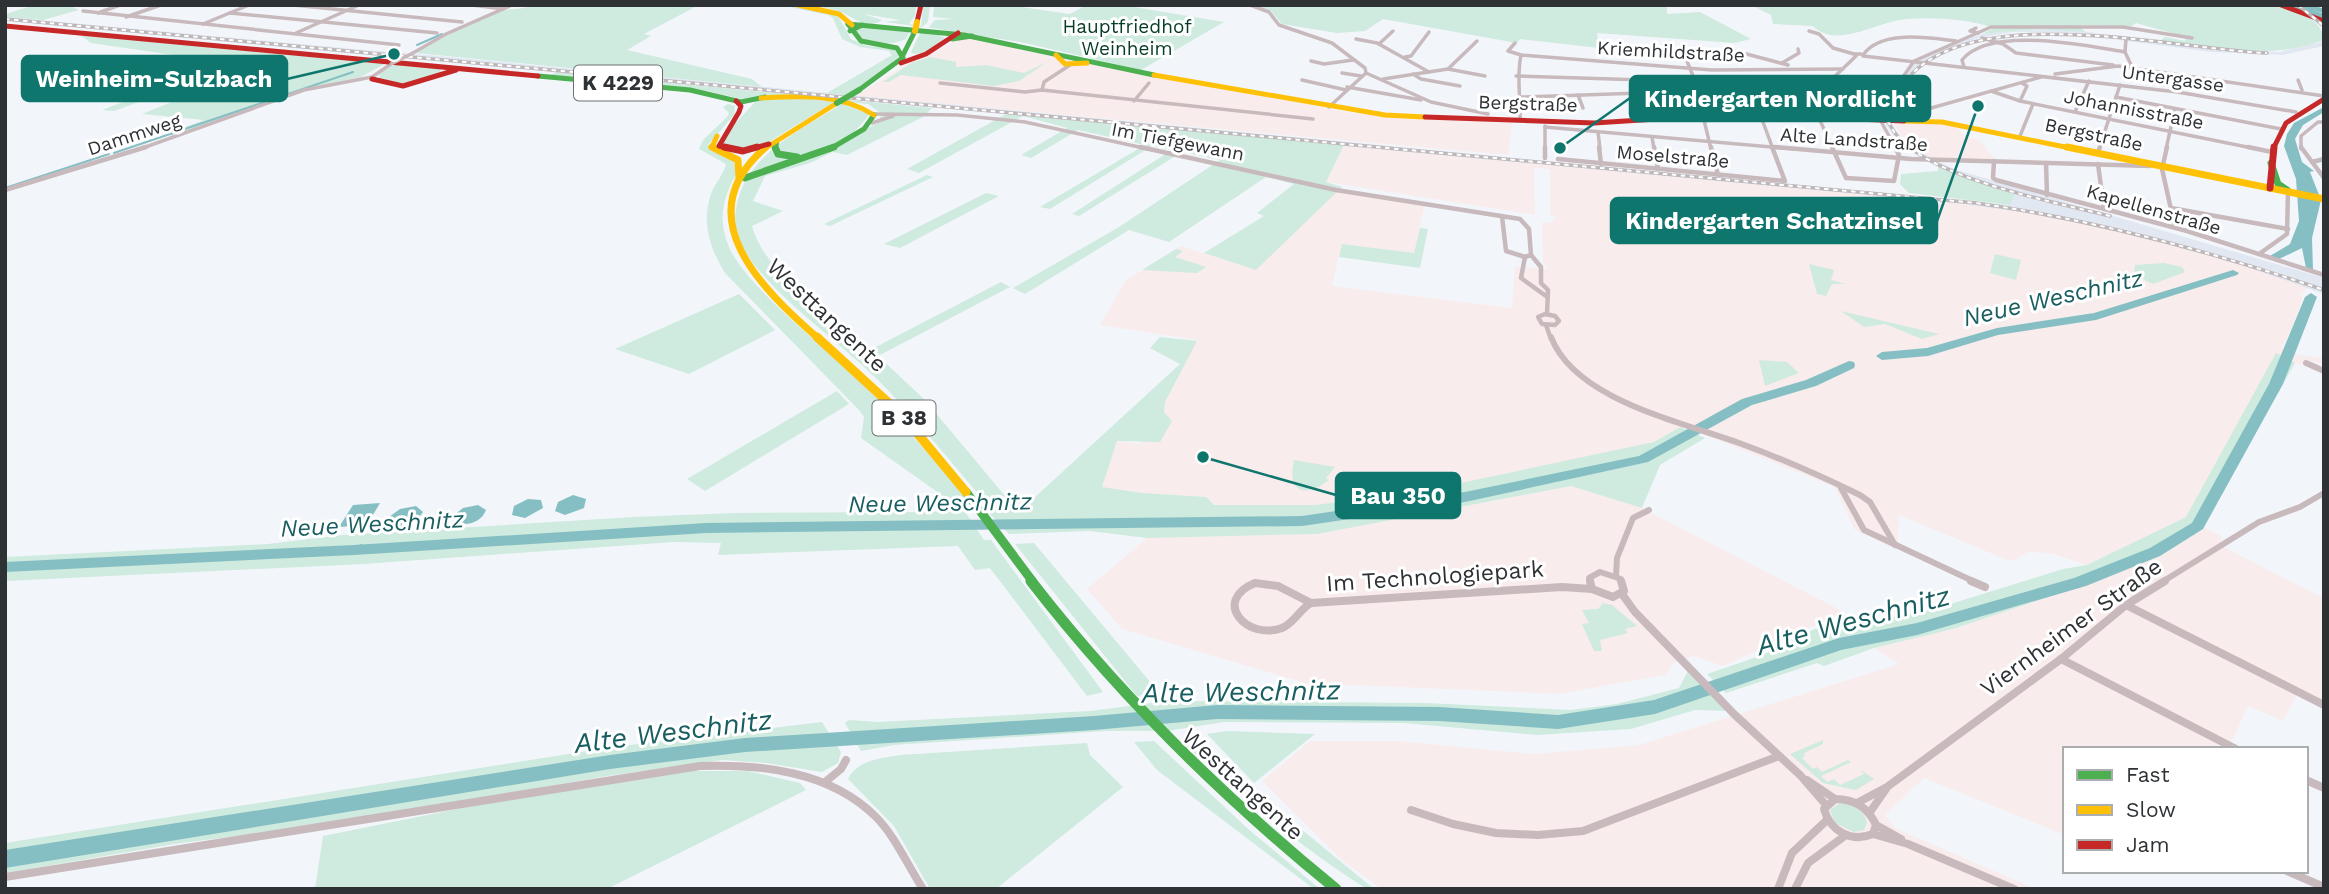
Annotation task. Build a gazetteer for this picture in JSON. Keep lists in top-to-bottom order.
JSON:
{
  "streets": {
    "main road": [
      "K 4229",
      "Bergstraße",
      "Westtangente",
      "B 38"
    ],
    "street": [
      "Kriemhildstraße",
      "Untergasse",
      "Johannisstraße",
      "Dammweg",
      "Alte Landstraße",
      "Im Tiefgewann",
      "Moselstraße",
      "Kapellenstraße",
      "Im Technologiepark",
      "Viernheimer Straße"
    ]
  },
  "crossings": [
    ["Bergstraße", "Alte Landstraße"],
    ["Alte Landstraße", "Moselstraße"],
    ["Alte Landstraße", "Kapellenstraße"]
  ],
  "water": ["Neue Weschnitz", "Alte Weschnitz"],
  "parks": ["Hauptfriedhof Weinheim"],
  "places": [
    "Weinheim-Sulzbach",
    "Kindergarten Schatzinsel",
    "Kindergarten Nordlicht",
    "Bau 350"
  ],
  "legend": ["Fast", "Slow", "Jam"]
}
